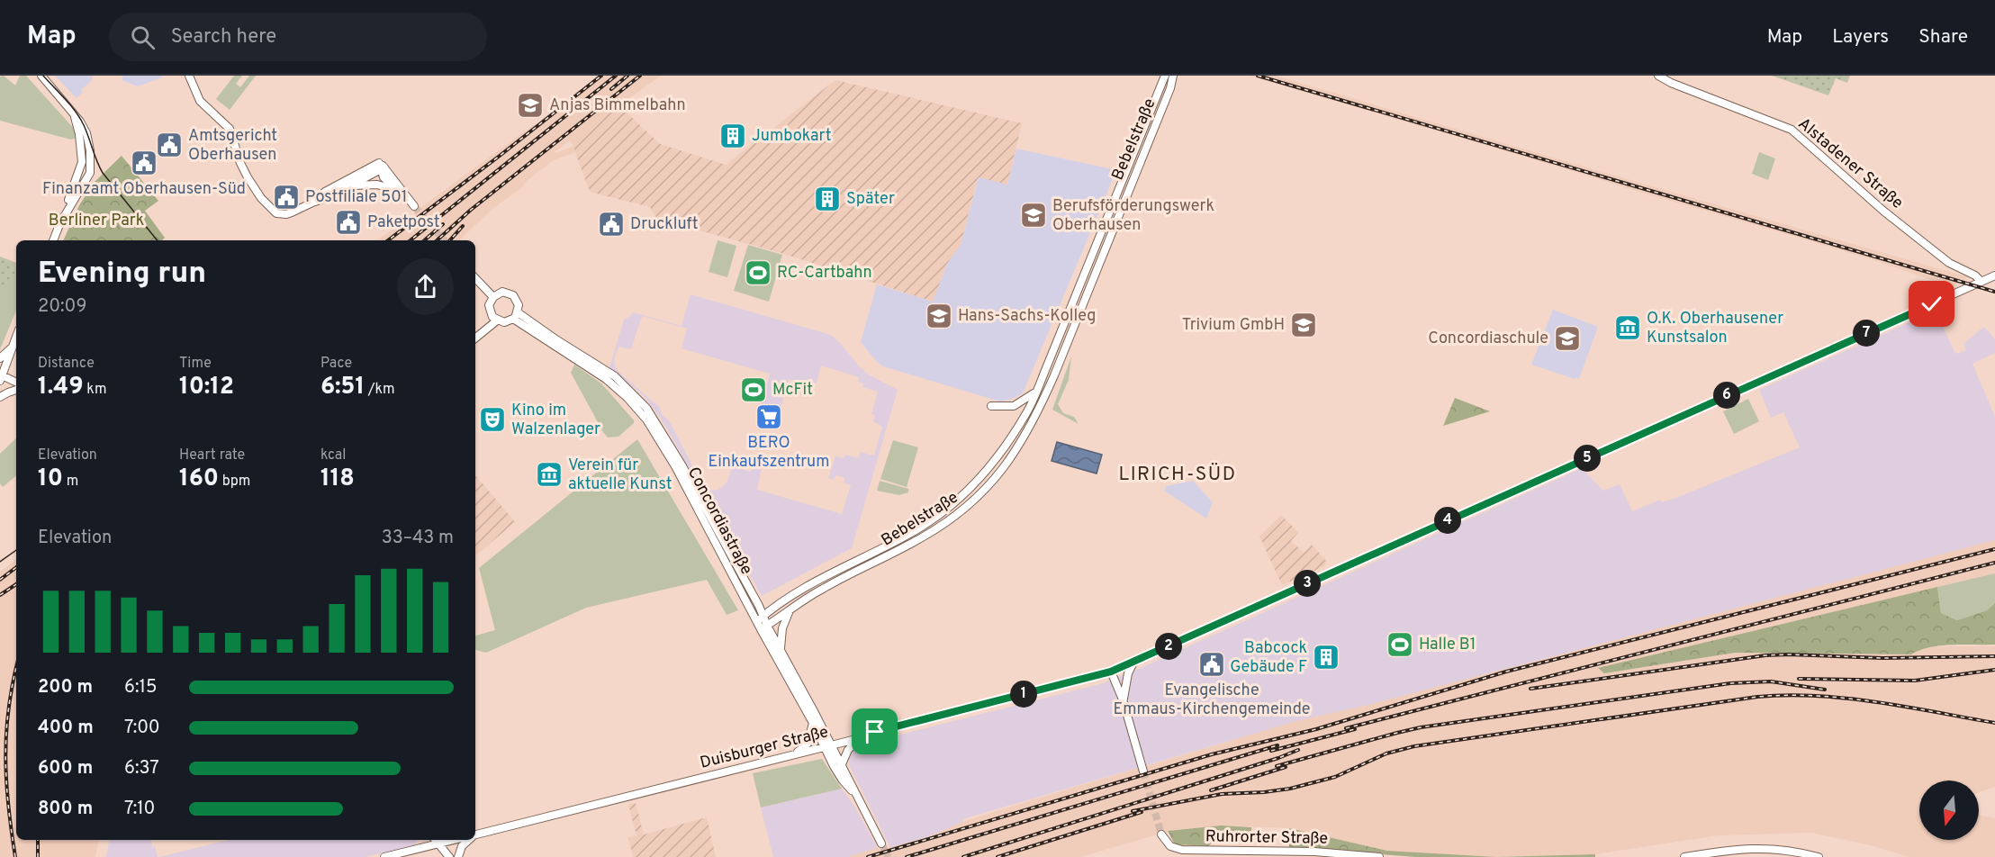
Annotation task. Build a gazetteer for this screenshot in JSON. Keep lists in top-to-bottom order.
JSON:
{
  "streets": {
    "main road": [
      "Bebelstraße",
      "Alstadener Straße",
      "Concordiastraße",
      "Duisburger Straße",
      "Ruhrorter Straße"
    ]
  },
  "crossings": [
    ["Bebelstraße", "Concordiastraße"],
    ["Alstadener Straße", "Duisburger Straße"],
    ["Concordiastraße", "Duisburger Straße"]
  ],
  "districts": ["LIRICH-SÜD"],
  "parks": ["Berliner Park"],
  "places": {
    "school or university": [
      "Anjas Bimmelbahn",
      "Berufsförderungswerk Oberhausen",
      "Hans-Sachs-Kolleg",
      "Trivium GmbH",
      "Concordiaschule"
    ],
    "building": ["Jumbokart", "Später", "Babcock Gebäude F"],
    "public building": [
      "Amtsgericht Oberhausen",
      "Finanzamt Oberhausen-Süd",
      "Postfiliale 501",
      "Paketpost",
      "Druckluft",
      "Evangelische Emmaus-Kirchengemeinde"
    ],
    "sports": ["RC-Cartbahn", "McFit", "Halle B1"],
    "museum": ["O.K. Oberhausener Kunstsalon", "Verein für aktuelle Kunst"],
    "supermarket": ["BERO Einkaufszentrum"],
    "theatre": ["Kino im Walzenlager"]
  },
  "north": "bottom",
  "page": {
    "header": "Map",
    "search": "Search here",
    "nav": ["Map", "Layers", "Share"],
    "heading": ["Evening run", "20:09"],
    "pins": [
      "7",
      "6",
      "5",
      "4",
      "3",
      "2",
      "1"
    ],
    "stats": [
      ["Distance", "1.49 km"],
      ["Time", "10:12"],
      ["Pace", "6:51 /km"],
      ["Elevation", "10 m"],
      ["Heart rate", "160 bpm"],
      ["kcal", "118"]
    ],
    "chart": ["Elevation", "33–43 m"],
    "list": [
      {
        "name": "200 m",
        "note": "6:15"
      },
      {
        "name": "400 m",
        "note": "7:00"
      },
      {
        "name": "600 m",
        "note": "6:37"
      },
      {
        "name": "800 m",
        "note": "7:10"
      }
    ]
  }
}
